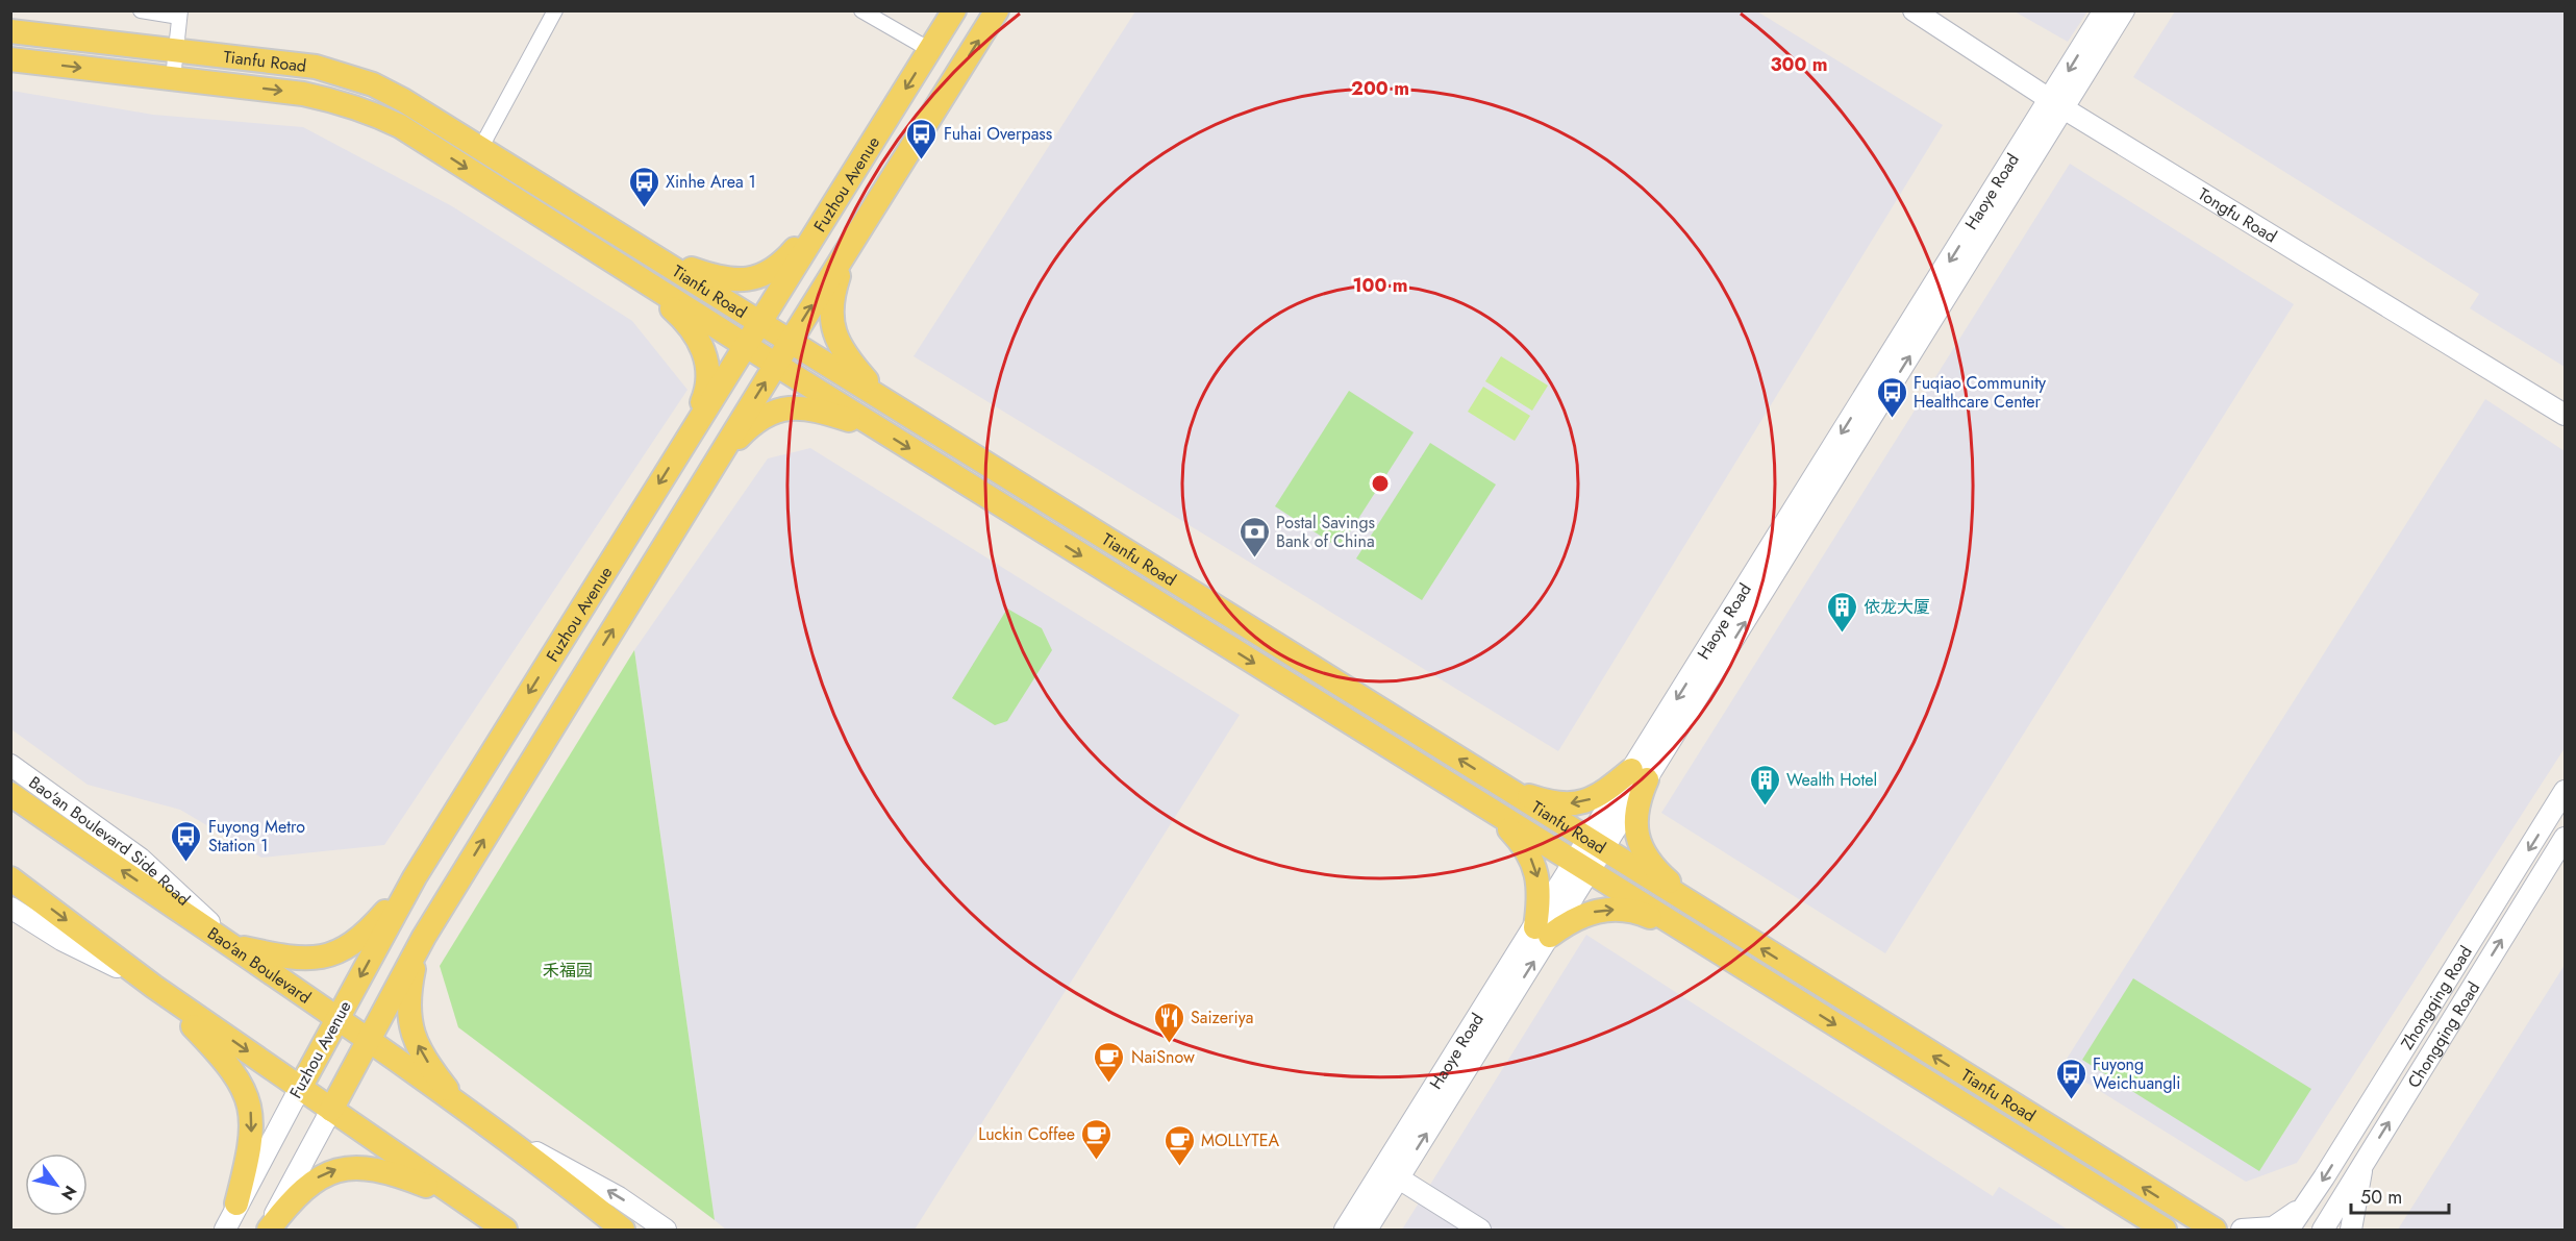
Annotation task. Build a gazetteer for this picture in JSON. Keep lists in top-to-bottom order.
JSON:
{
  "streets": {
    "main road": ["Tianfu Road", "Fuzhou Avenue", "Bao'an Boulevard"],
    "street": [
      "Haoye Road",
      "Tongfu Road",
      "Bao'an Boulevard Side Road",
      "Zhongqing Road",
      "Chongqing Road"
    ]
  },
  "crossings": [
    ["Tianfu Road", "Fuzhou Avenue"],
    ["Tianfu Road", "Haoye Road"],
    ["Fuzhou Avenue", "Bao'an Boulevard"],
    ["Haoye Road", "Tongfu Road"],
    ["Bao'an Boulevard Side Road", "Bao'an Boulevard"]
  ],
  "one_way": ["Zhongqing Road", "Chongqing Road"],
  "parks": ["禾福园"],
  "places": {
    "bus stop": [
      "Fuhai Overpass",
      "Xinhe Area 1",
      "Fuqiao Community Healthcare Center",
      "Fuyong Metro Station 1",
      "Fuyong Weichuangli"
    ],
    "bank": ["Postal Savings Bank of China"],
    "building": ["依龙大厦", "Wealth Hotel"],
    "restaurant": ["Saizeriya"],
    "cafe": ["NaiSnow", "Luckin Coffee", "MOLLYTEA"]
  },
  "scale_bar": "50 m",
  "north": "bottom right",
  "rings": ["300 m", "200 m", "100 m"]
}
